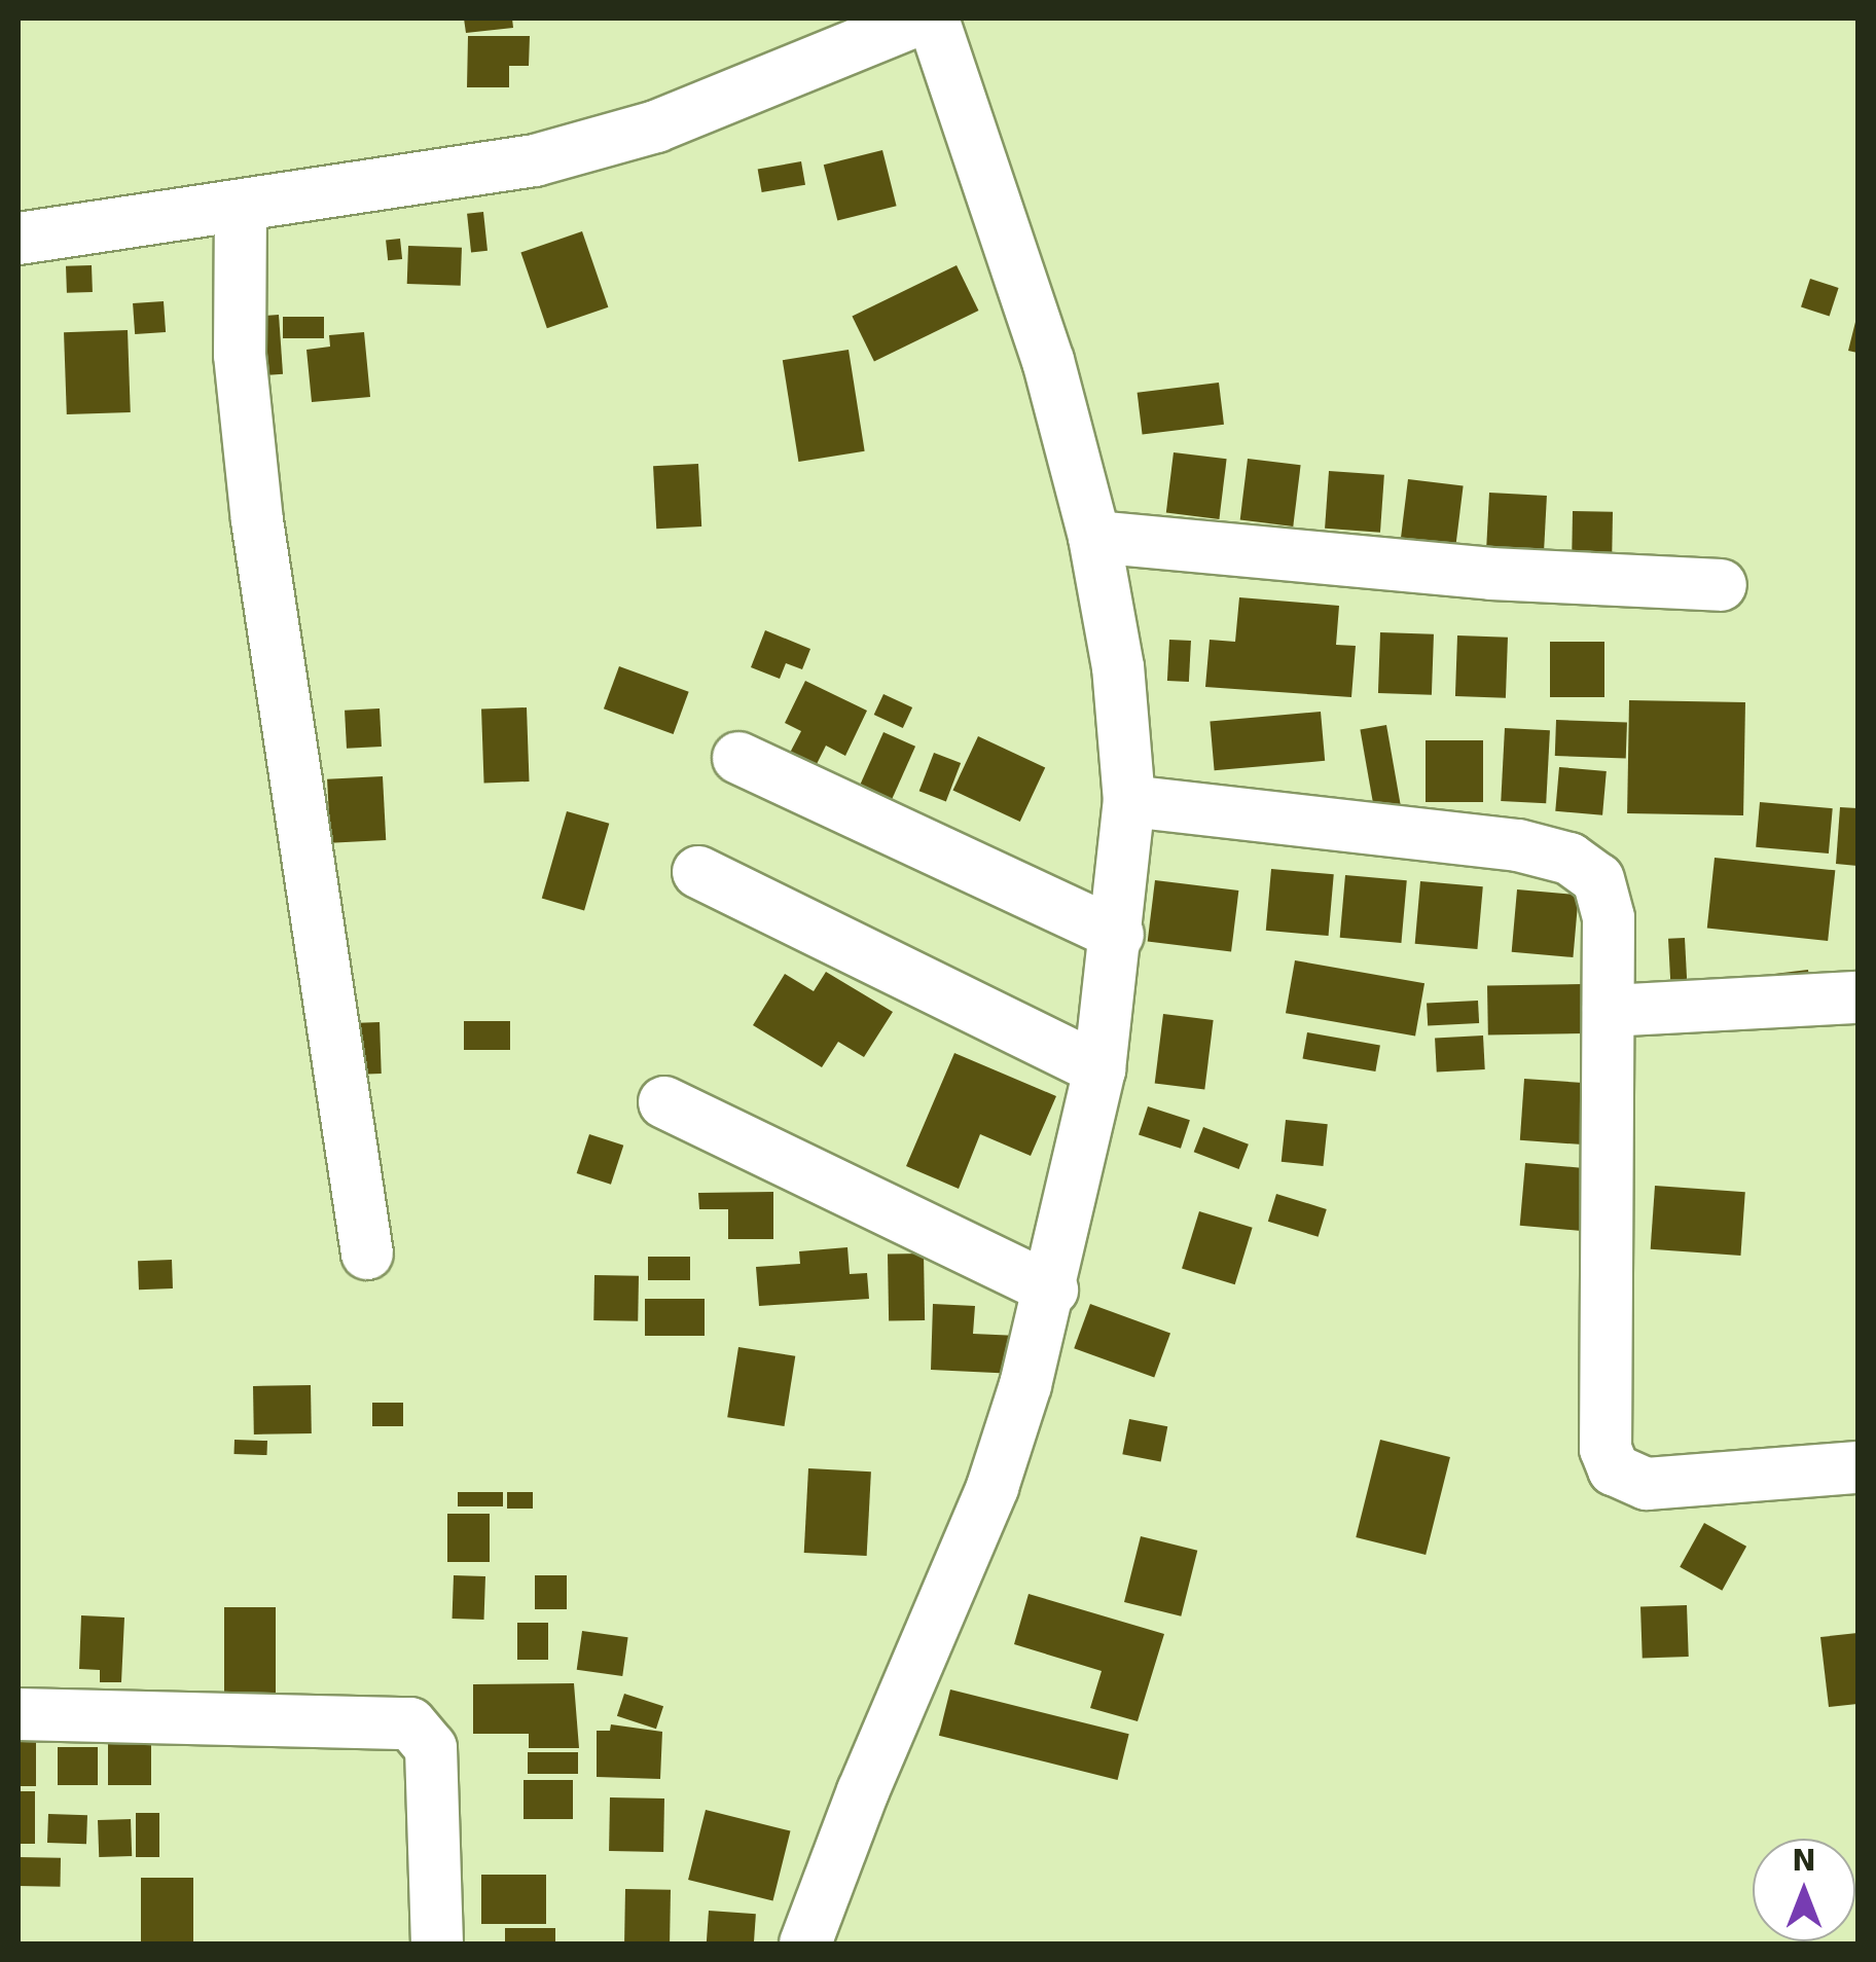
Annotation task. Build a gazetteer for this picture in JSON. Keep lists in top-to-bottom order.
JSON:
{
  "north": "top"
}
